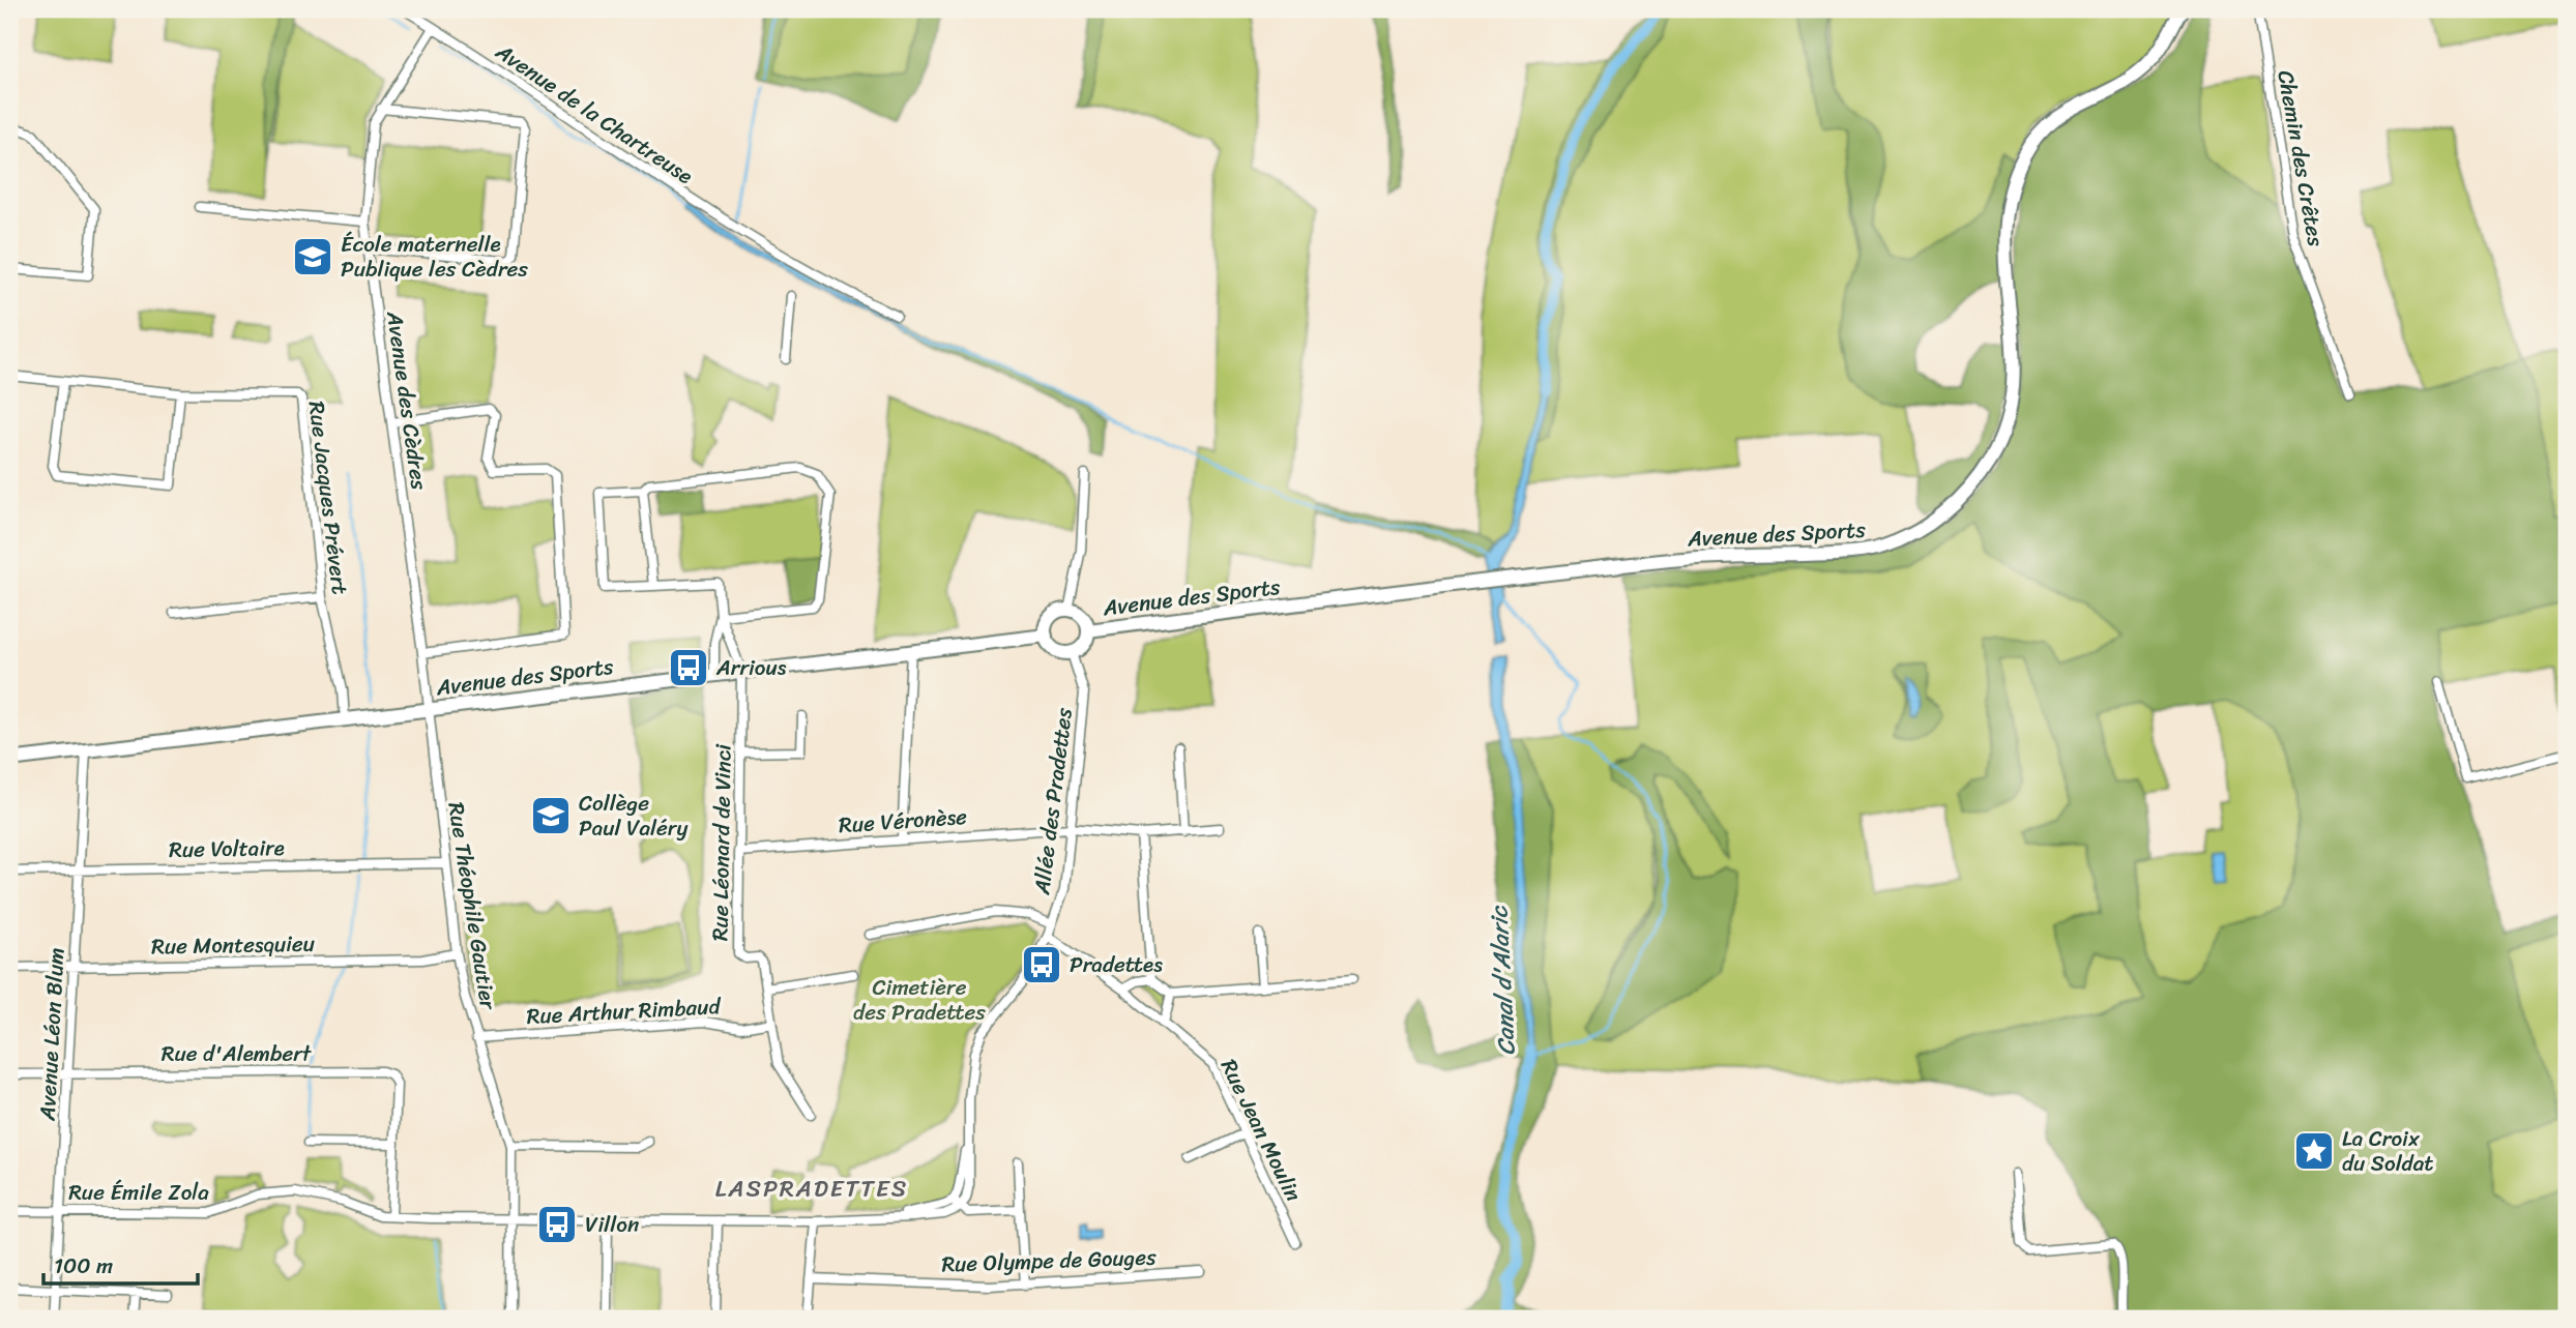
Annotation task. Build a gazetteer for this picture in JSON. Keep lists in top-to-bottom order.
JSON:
{
  "streets": {
    "main road": ["Avenue des Sports"],
    "street": [
      "Avenue de la Chartreuse",
      "Chemin des Crêtes",
      "Avenue des Cèdres",
      "Rue Jacques Prévert",
      "Allée des Pradettes",
      "Rue Véronèse",
      "Rue Léonard de Vinci",
      "Rue Voltaire",
      "Rue Théophile Gautier",
      "Rue Montesquieu",
      "Rue Arthur Rimbaud",
      "Avenue Léon Blum",
      "Rue d'Alembert",
      "Rue Jean Moulin",
      "Rue Émile Zola",
      "Rue Olympe de Gouges"
    ]
  },
  "crossings": [
    ["Avenue de la Chartreuse", "Avenue des Cèdres"],
    ["Avenue des Cèdres", "Avenue des Sports"],
    ["Avenue des Cèdres", "Rue Théophile Gautier"],
    ["Rue Jacques Prévert", "Avenue des Sports"],
    ["Avenue des Sports", "Allée des Pradettes"],
    ["Avenue des Sports", "Rue Léonard de Vinci"],
    ["Avenue des Sports", "Rue Théophile Gautier"],
    ["Avenue des Sports", "Avenue Léon Blum"],
    ["Allée des Pradettes", "Rue Véronèse"],
    ["Allée des Pradettes", "Rue Jean Moulin"],
    ["Rue Véronèse", "Rue Léonard de Vinci"],
    ["Rue Léonard de Vinci", "Rue Arthur Rimbaud"],
    ["Rue Voltaire", "Rue Théophile Gautier"],
    ["Rue Voltaire", "Avenue Léon Blum"],
    ["Rue Théophile Gautier", "Rue Montesquieu"],
    ["Rue Théophile Gautier", "Rue Arthur Rimbaud"],
    ["Rue Théophile Gautier", "Rue Émile Zola"],
    ["Rue Montesquieu", "Avenue Léon Blum"],
    ["Avenue Léon Blum", "Rue d'Alembert"],
    ["Avenue Léon Blum", "Rue Émile Zola"],
    ["Rue d'Alembert", "Rue Émile Zola"]
  ],
  "districts": ["LASPRADETTES"],
  "water": ["Canal d'Alaric"],
  "parks": ["Cimetière des Pradettes"],
  "places": {
    "school or university": ["École maternelle Publique les Cèdres", "Collège Paul Valéry"],
    "bus stop": ["Arrious", "Pradettes", "Villon"],
    "place": ["La Croix du Soldat"]
  },
  "scale_bar": "100 m"
}
